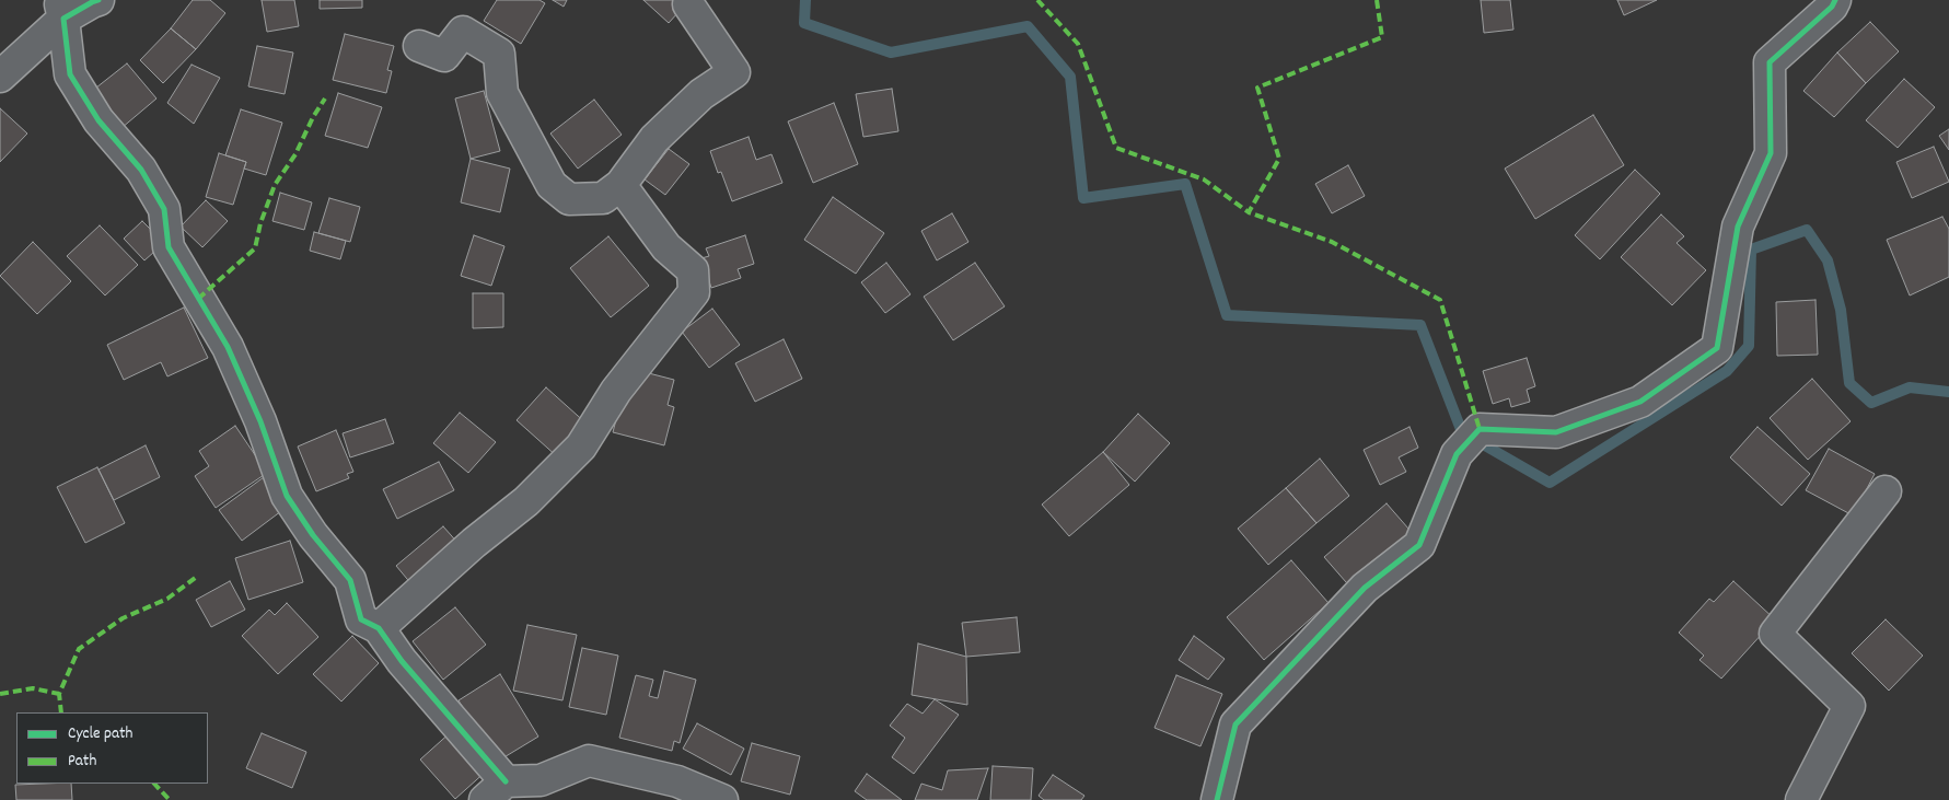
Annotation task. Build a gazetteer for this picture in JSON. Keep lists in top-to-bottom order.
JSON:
{
  "legend": ["Cycle path", "Path"]
}
